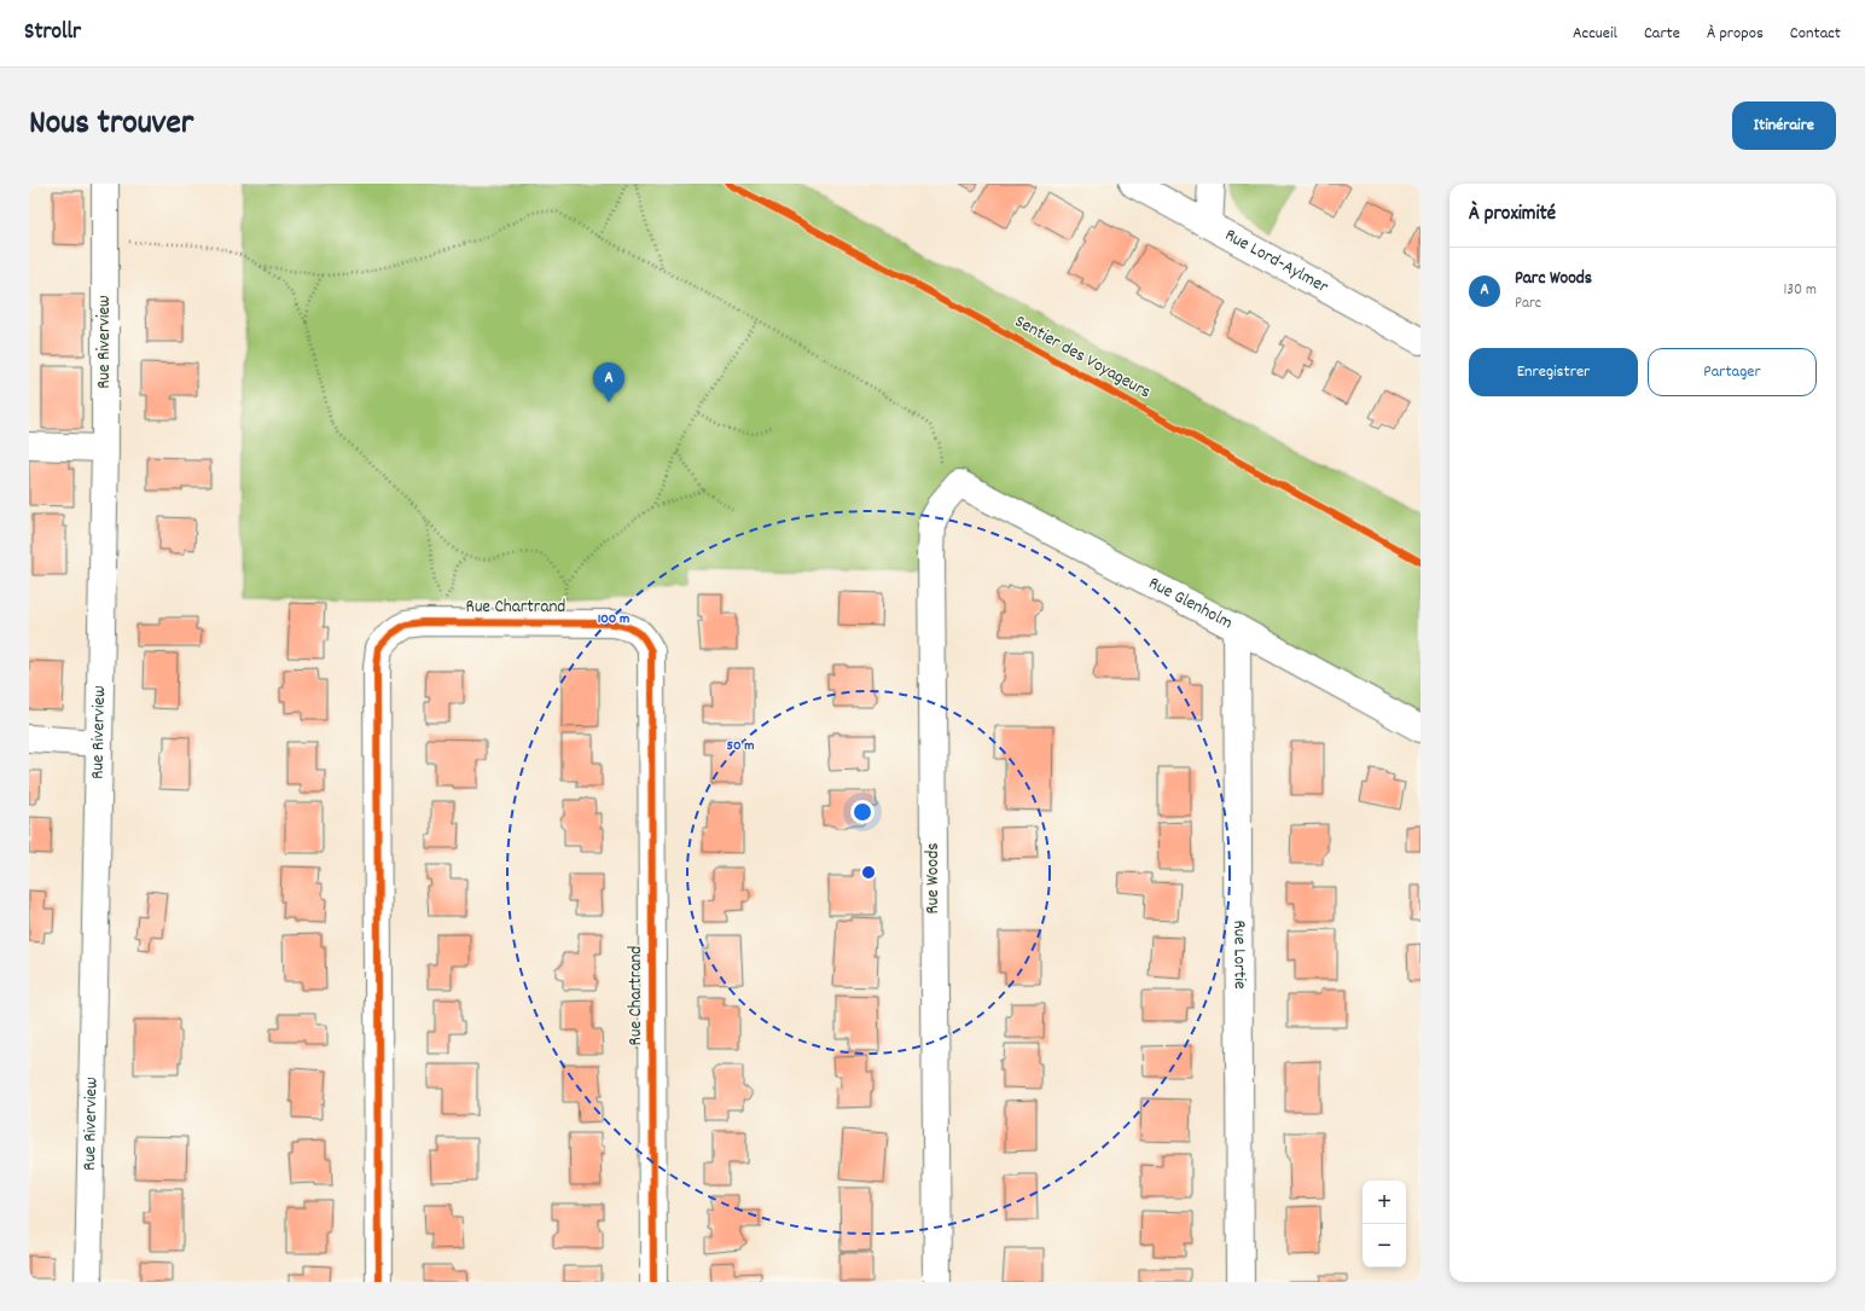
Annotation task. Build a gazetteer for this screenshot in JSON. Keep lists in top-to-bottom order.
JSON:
{
  "streets": {
    "street": [
      "Rue Lord-Aylmer",
      "Rue Riverview",
      "Rue Glenholm",
      "Rue Chartrand",
      "Rue Woods",
      "Rue Lortie"
    ],
    "cycle path": ["Sentier des Voyageurs"]
  },
  "crossings": [
    ["Rue Glenholm", "Rue Woods"],
    ["Rue Glenholm", "Rue Lortie"]
  ],
  "page": {
    "header": "Strollr",
    "nav": [
      "Accueil",
      "Carte",
      "À propos",
      "Contact"
    ],
    "title": "Nous trouver",
    "buttons": [
      "Itinéraire",
      ["Enregistrer", "Partager"]
    ],
    "heading": "À proximité",
    "list": [
      {
        "mark": "A",
        "name": "Parc Woods",
        "note": "Parc",
        "value": "130 m"
      }
    ],
    "pins": "A",
    "map_buttons": ["+", "−"]
  },
  "rings": ["100 m", "50 m"]
}
